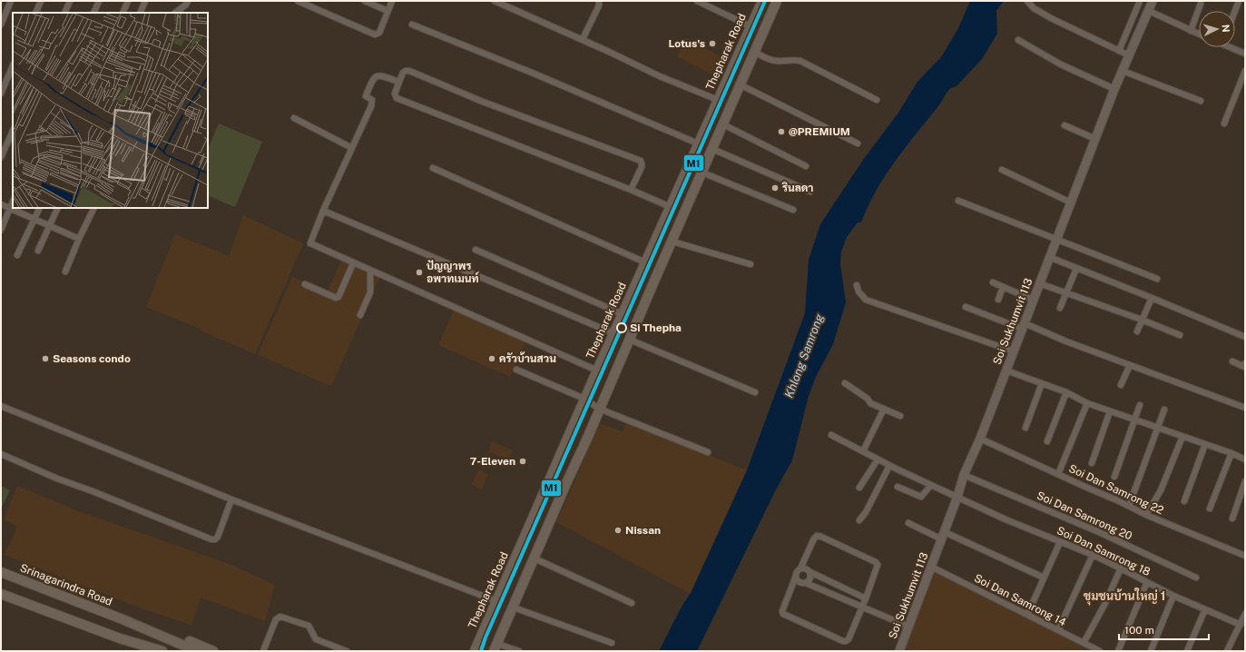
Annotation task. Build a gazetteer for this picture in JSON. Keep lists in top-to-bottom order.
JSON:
{
  "streets": {
    "main road": ["Thepharak Road", "Soi Sukhumvit 113", "Srinagarindra Road"],
    "street": [
      "Soi Dan Samrong 22",
      "Soi Dan Samrong 20",
      "Soi Dan Samrong 18",
      "Soi Dan Samrong 14"
    ]
  },
  "crossings": [
    ["Soi Sukhumvit 113", "Soi Dan Samrong 22"],
    ["Soi Sukhumvit 113", "Soi Dan Samrong 20"],
    ["Soi Sukhumvit 113", "Soi Dan Samrong 18"],
    ["Soi Sukhumvit 113", "Soi Dan Samrong 14"]
  ],
  "districts": ["ชุมชนบ้านใหญ่ 1"],
  "water": ["Khlong Samrong"],
  "places": [
    "Lotus's",
    "@PREMIUM",
    "รินลดา",
    "ปัญญาพร อพาทเมนท์",
    "Si Thepha",
    "Seasons condo",
    "ครัวบ้านสวน",
    "7-Eleven",
    "Nissan"
  ],
  "lines": ["transit line M1"],
  "scale_bar": "100 m",
  "north": "right"
}
